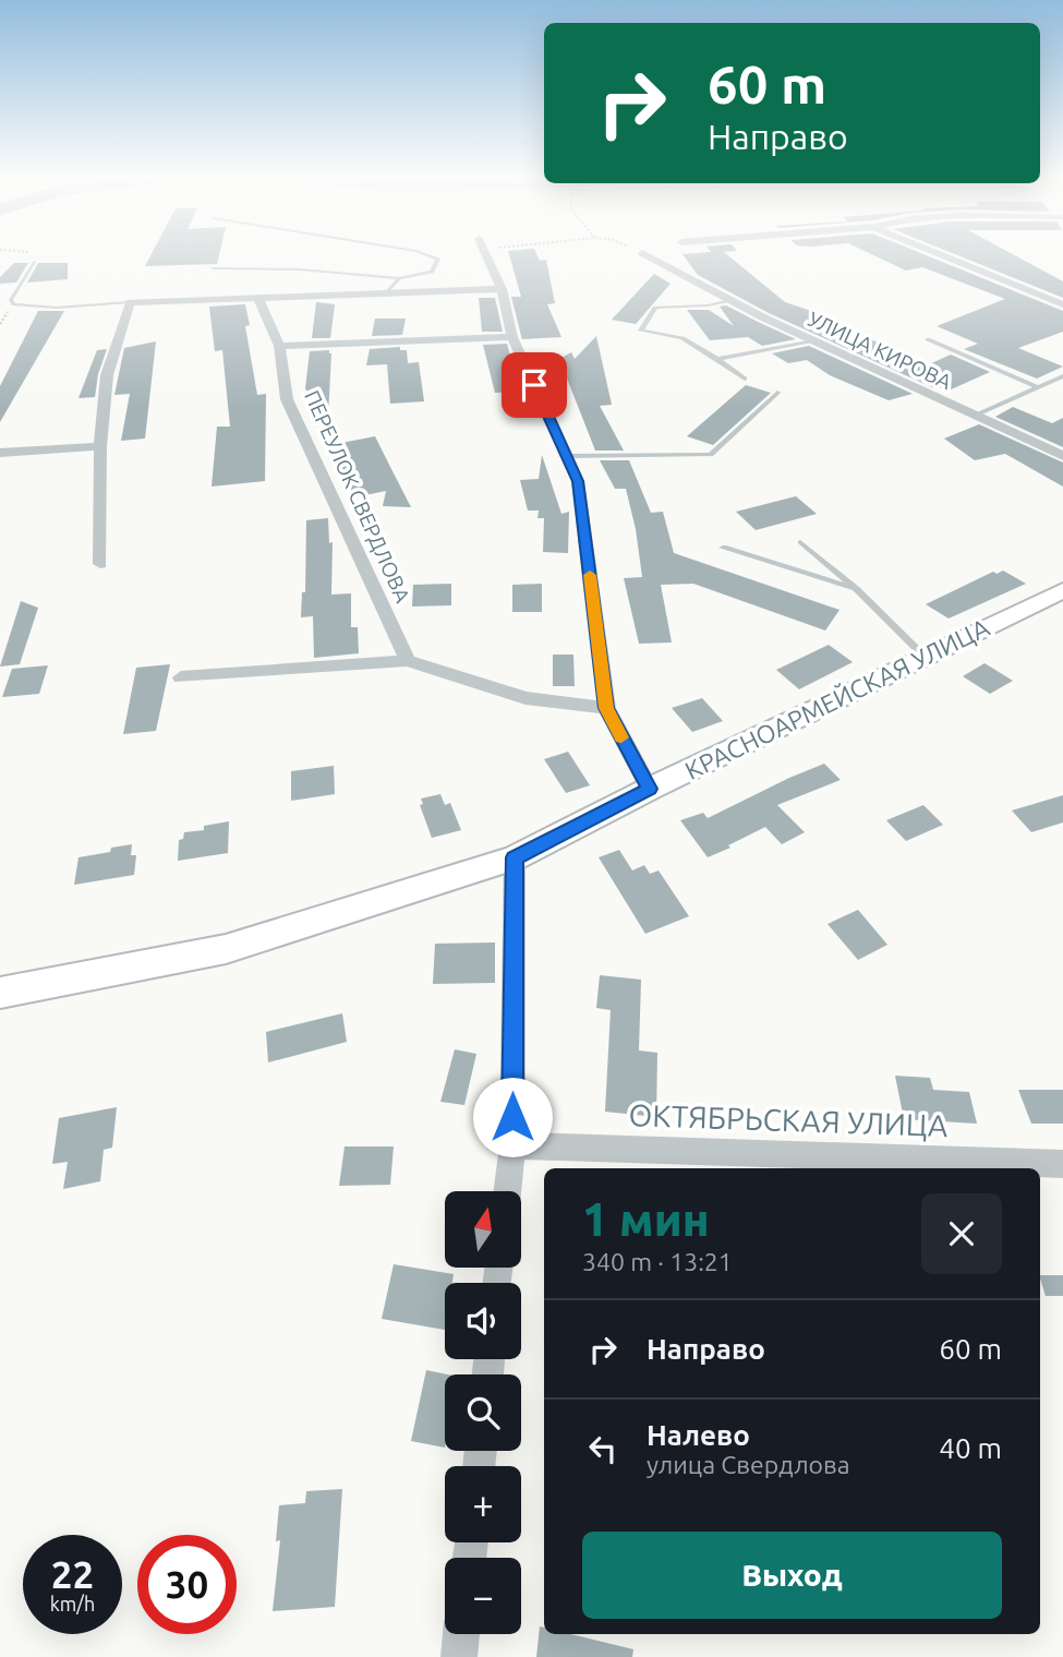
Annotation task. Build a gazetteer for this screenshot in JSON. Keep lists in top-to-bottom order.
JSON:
{
  "streets": {
    "main road": ["КРАСНОАРМЕЙСКАЯ УЛИЦА"],
    "street": ["УЛИЦА КИРОВА", "ПЕРЕУЛОК СВЕРДЛОВА", "ОКТЯБРЬСКАЯ УЛИЦА"]
  },
  "north": "top",
  "page": {
    "turn": ["60 m", "Направо"],
    "heading": ["1 мин", "340 m · 13:21"],
    "map_buttons": ["+", "−"],
    "list": [
      {
        "name": "Направо",
        "value": "60 m"
      },
      {
        "name": "Налево",
        "note": "улица Свердлова",
        "value": "40 m"
      }
    ],
    "buttons": "Выход",
    "speed": "22 km/h",
    "limit": "30"
  }
}
